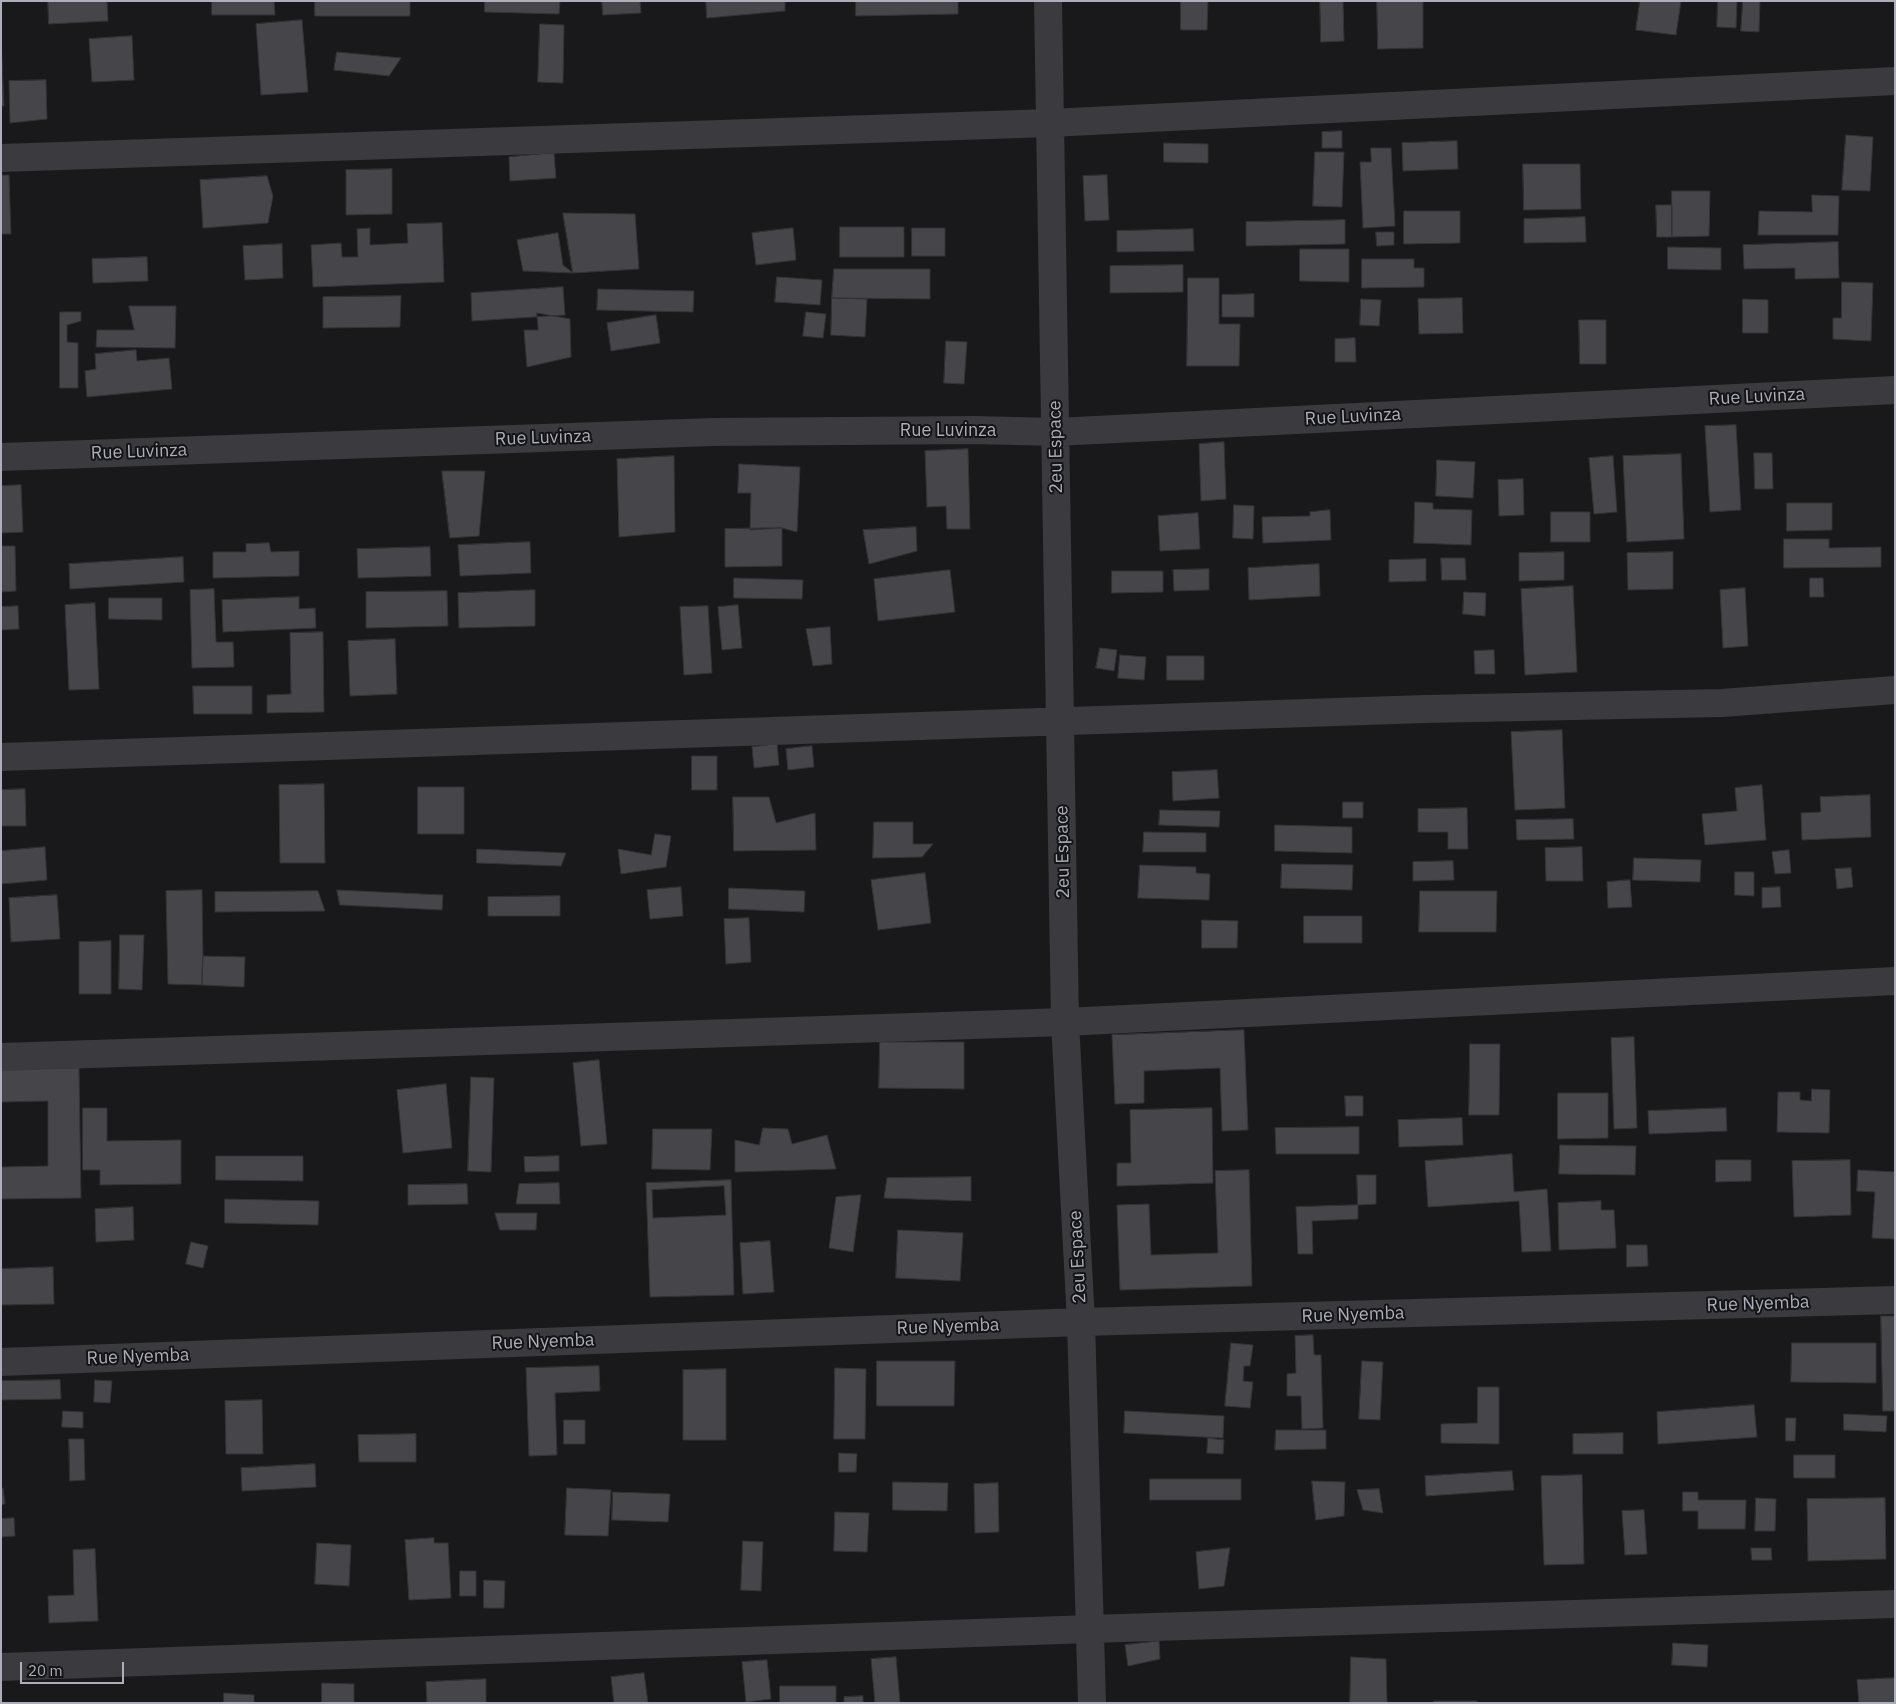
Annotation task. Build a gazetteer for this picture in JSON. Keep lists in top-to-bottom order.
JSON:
{
  "streets": {
    "street": ["Rue Luvinza", "2eu Espace", "Rue Nyemba"]
  },
  "crossings": [
    ["Rue Luvinza", "2eu Espace"],
    ["2eu Espace", "Rue Nyemba"]
  ],
  "scale_bar": "20 m"
}
